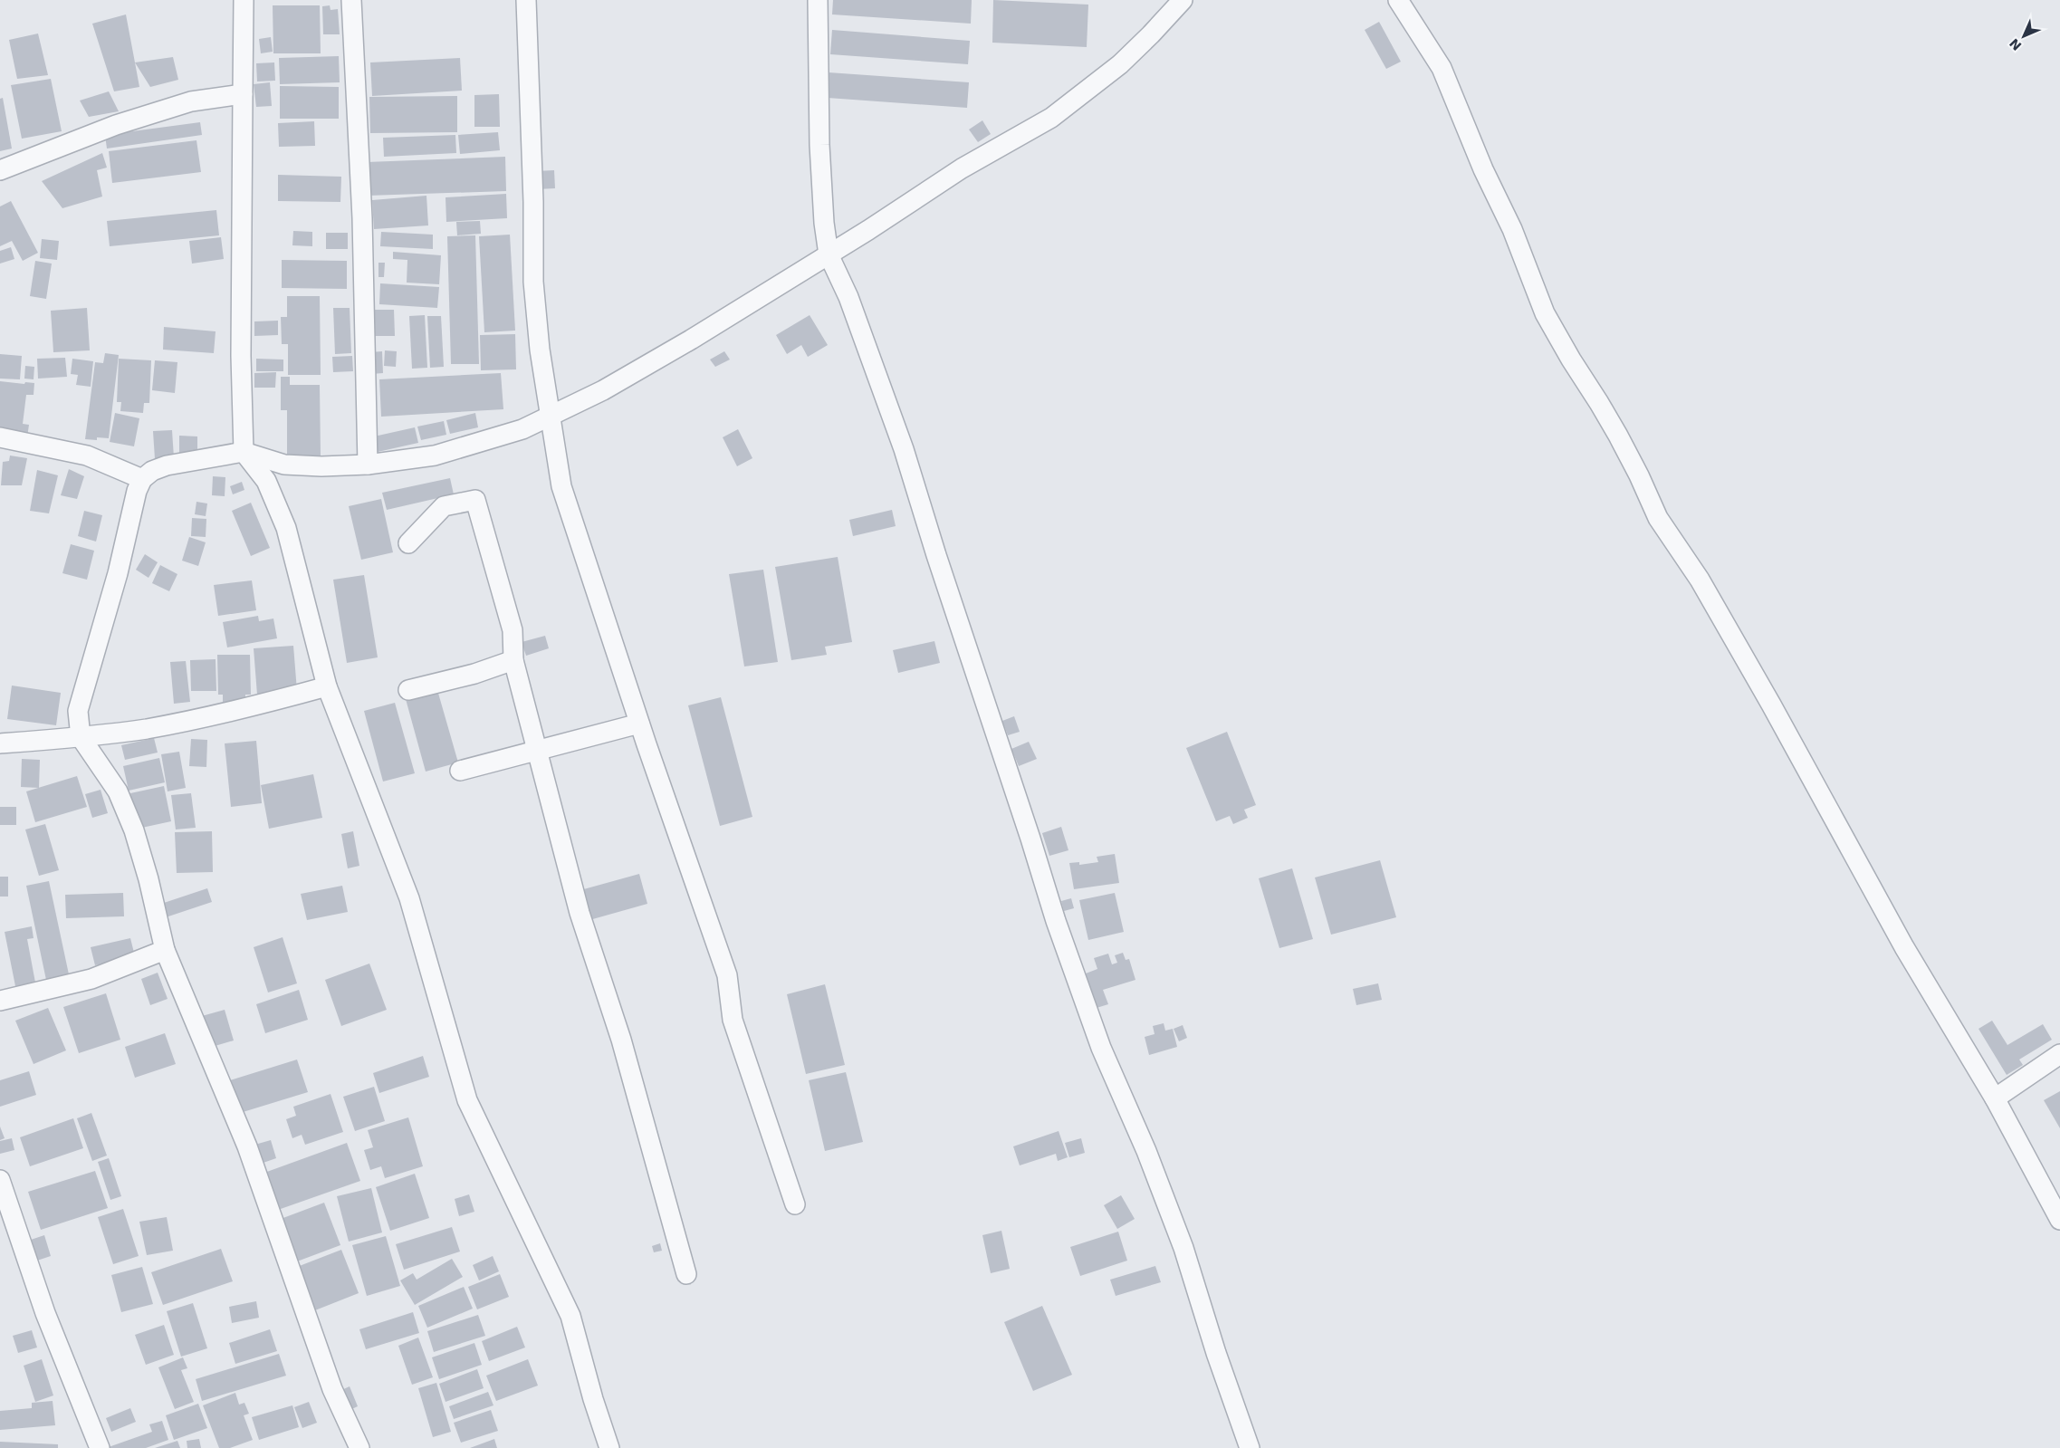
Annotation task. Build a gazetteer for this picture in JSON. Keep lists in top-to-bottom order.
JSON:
{
  "north": "bottom left"
}
